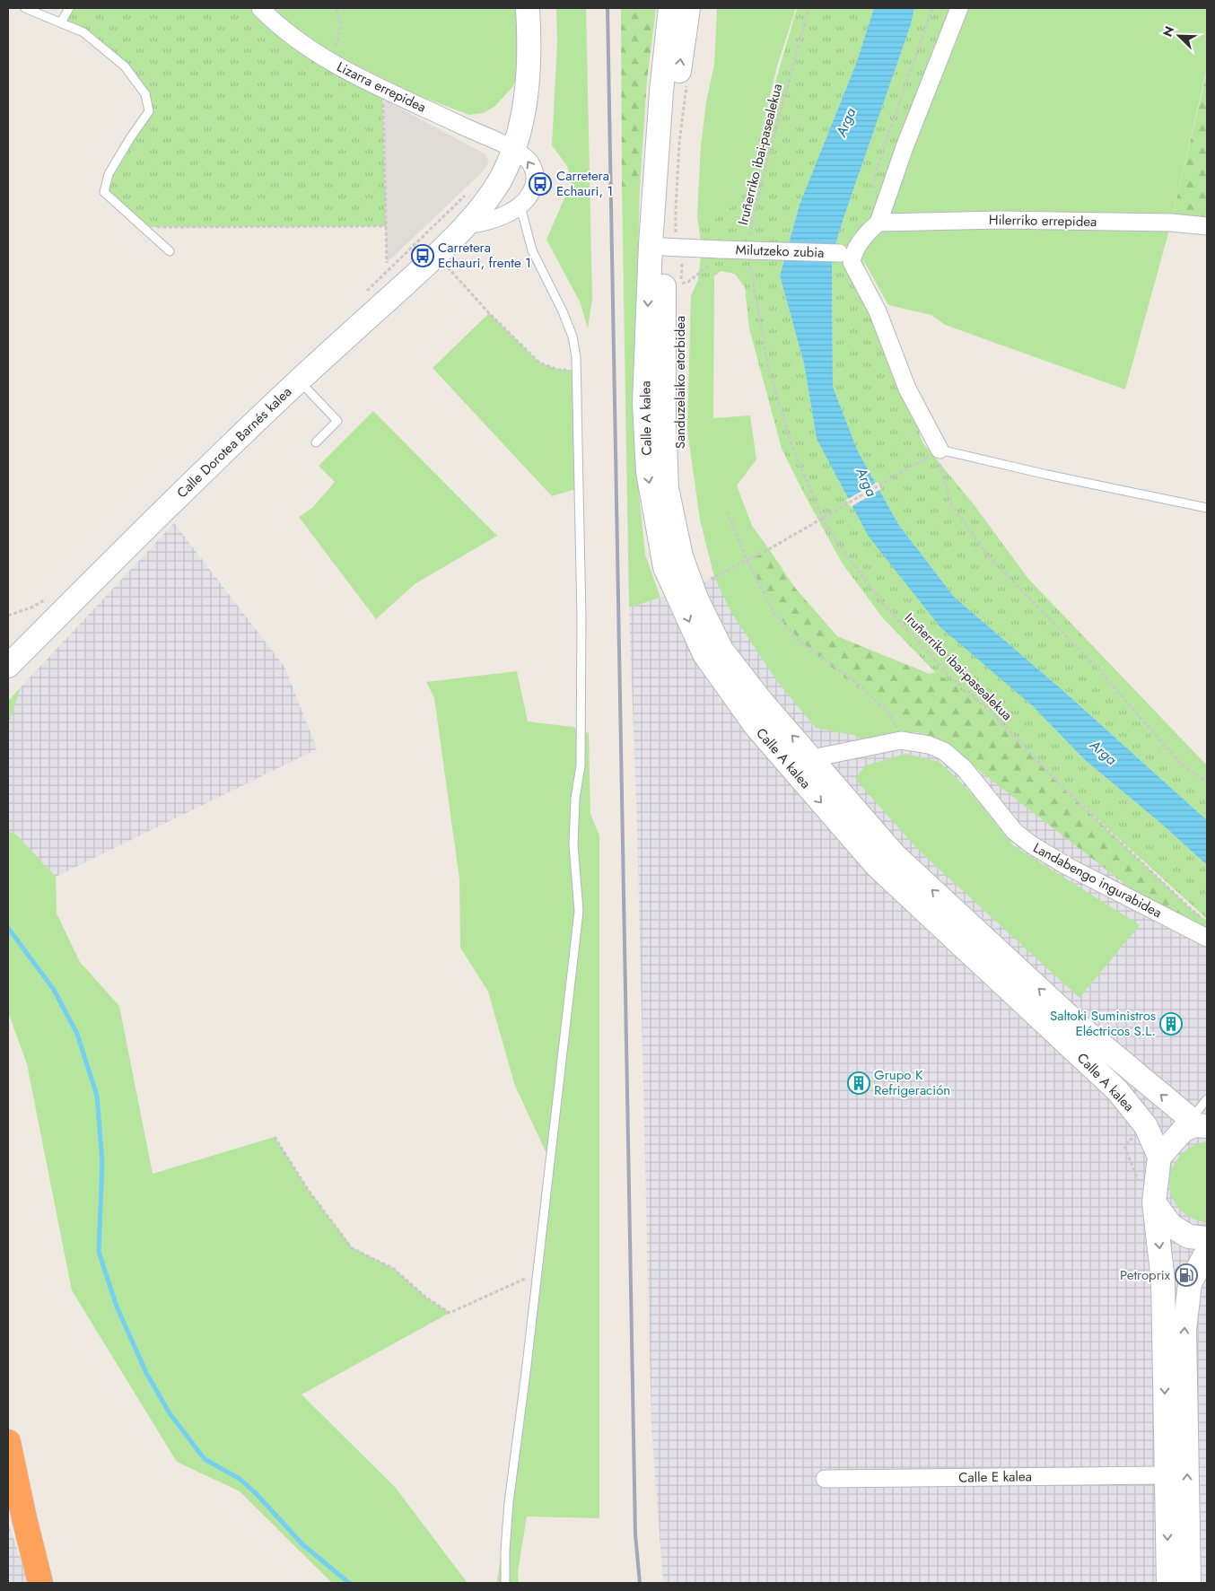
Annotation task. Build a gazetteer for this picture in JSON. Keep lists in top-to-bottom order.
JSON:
{
  "streets": {
    "main road": ["Calle A kalea", "Calle Dorotea Barnés kalea"],
    "street": [
      "Lizarra errepidea",
      "Hilerriko errepidea",
      "Milutzeko zubia",
      "Landabengo ingurabidea",
      "Calle E kalea"
    ],
    "path": ["Iruñerriko ibai-pasealekua"]
  },
  "crossings": [
    ["Milutzeko zubia", "Calle A kalea"],
    ["Calle A kalea", "Landabengo ingurabidea"]
  ],
  "water": ["Arga"],
  "places": {
    "bus stop": ["Carretera Echauri, 1", "Carretera Echauri, frente 1"],
    "building": ["Saltoki Suministros Eléctricos S.L.", "Grupo K Refrigeración"],
    "fuel station": ["Petroprix"]
  },
  "north": "top left"
}
